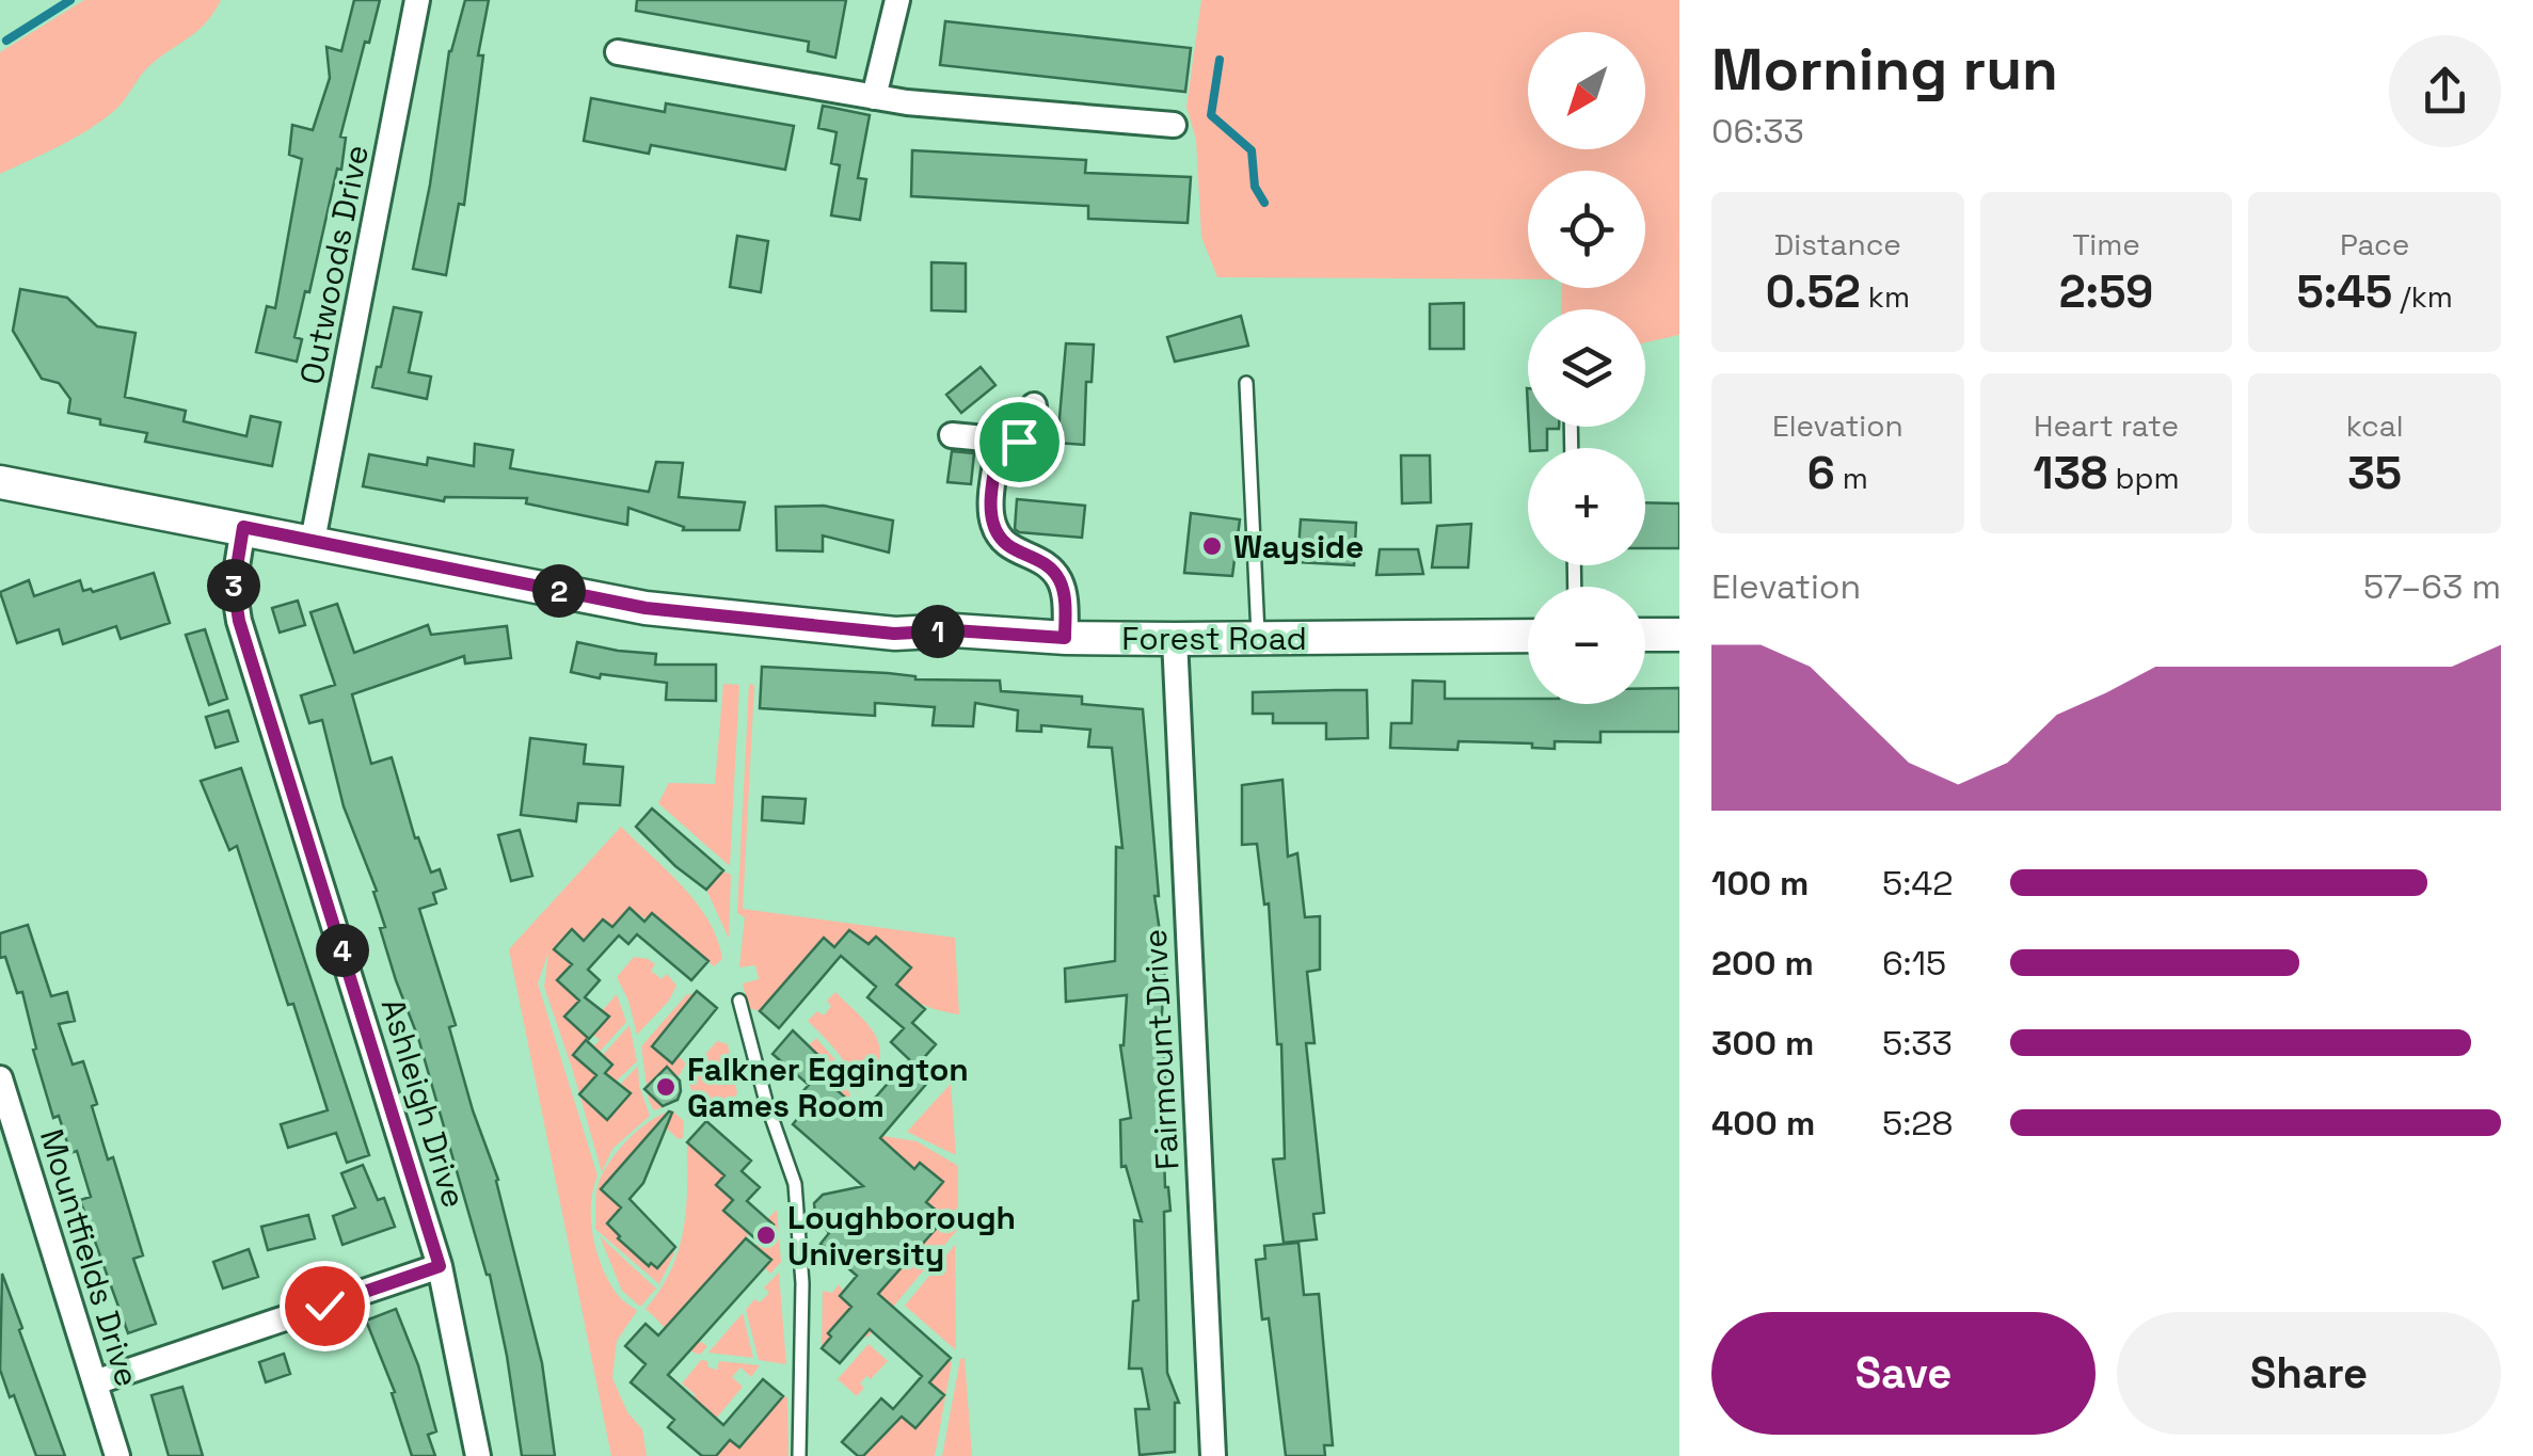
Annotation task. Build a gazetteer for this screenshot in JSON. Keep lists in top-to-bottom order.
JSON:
{
  "streets": {
    "street": [
      "Outwoods Drive",
      "Forest Road",
      "Fairmount Drive",
      "Ashleigh Drive",
      "Mountfields Drive"
    ]
  },
  "crossings": [
    ["Outwoods Drive", "Forest Road"],
    ["Forest Road", "Fairmount Drive"],
    ["Forest Road", "Ashleigh Drive"]
  ],
  "places": ["Wayside", "Falkner Eggington Games Room", "Loughborough University"],
  "north": "bottom left",
  "page": {
    "heading": ["Morning run", "06:33"],
    "map_buttons": ["+", "−"],
    "stats": [
      ["Distance", "0.52 km"],
      ["Time", "2:59"],
      ["Pace", "5:45 /km"],
      ["Elevation", "6 m"],
      ["Heart rate", "138 bpm"],
      ["kcal", "35"]
    ],
    "chart": ["Elevation", "57–63 m"],
    "pins": [
      "3",
      "2",
      "1",
      "4"
    ],
    "list": [
      {
        "name": "100 m",
        "note": "5:42"
      },
      {
        "name": "200 m",
        "note": "6:15"
      },
      {
        "name": "300 m",
        "note": "5:33"
      },
      {
        "name": "400 m",
        "note": "5:28"
      }
    ],
    "buttons": ["Save", "Share"]
  }
}
